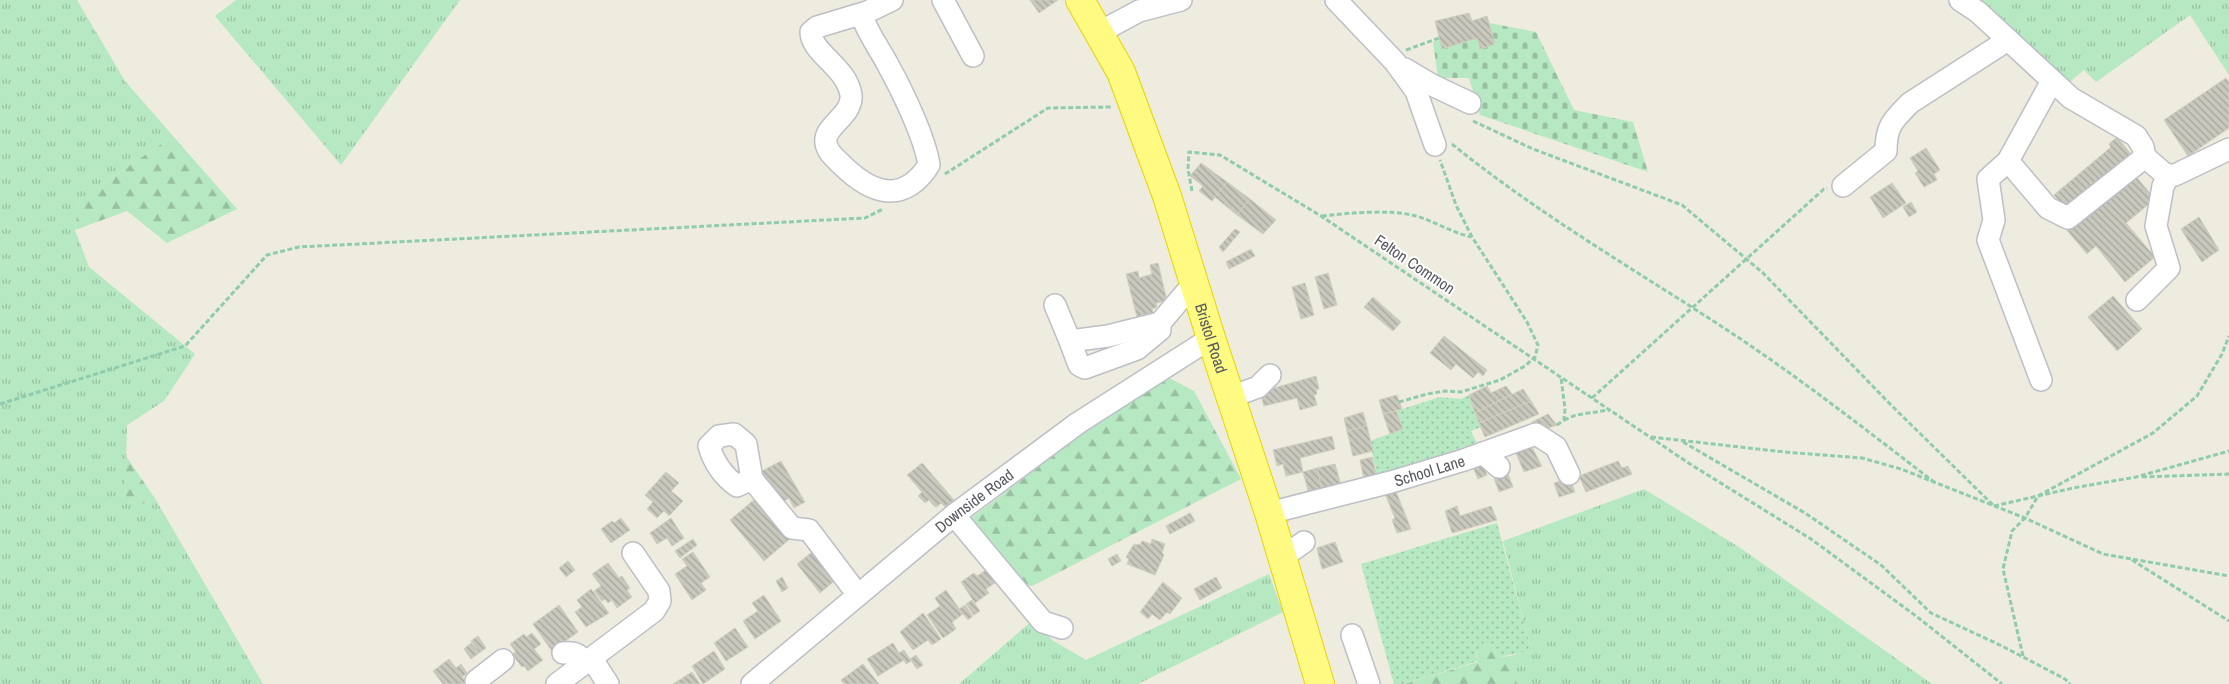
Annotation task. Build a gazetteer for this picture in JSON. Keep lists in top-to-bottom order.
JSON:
{
  "streets": {
    "highway": ["Bristol Road"],
    "street": ["School Lane", "Downside Road"],
    "path": ["Felton Common"]
  },
  "crossings": [
    ["Bristol Road", "School Lane"],
    ["Bristol Road", "Downside Road"]
  ]
}
